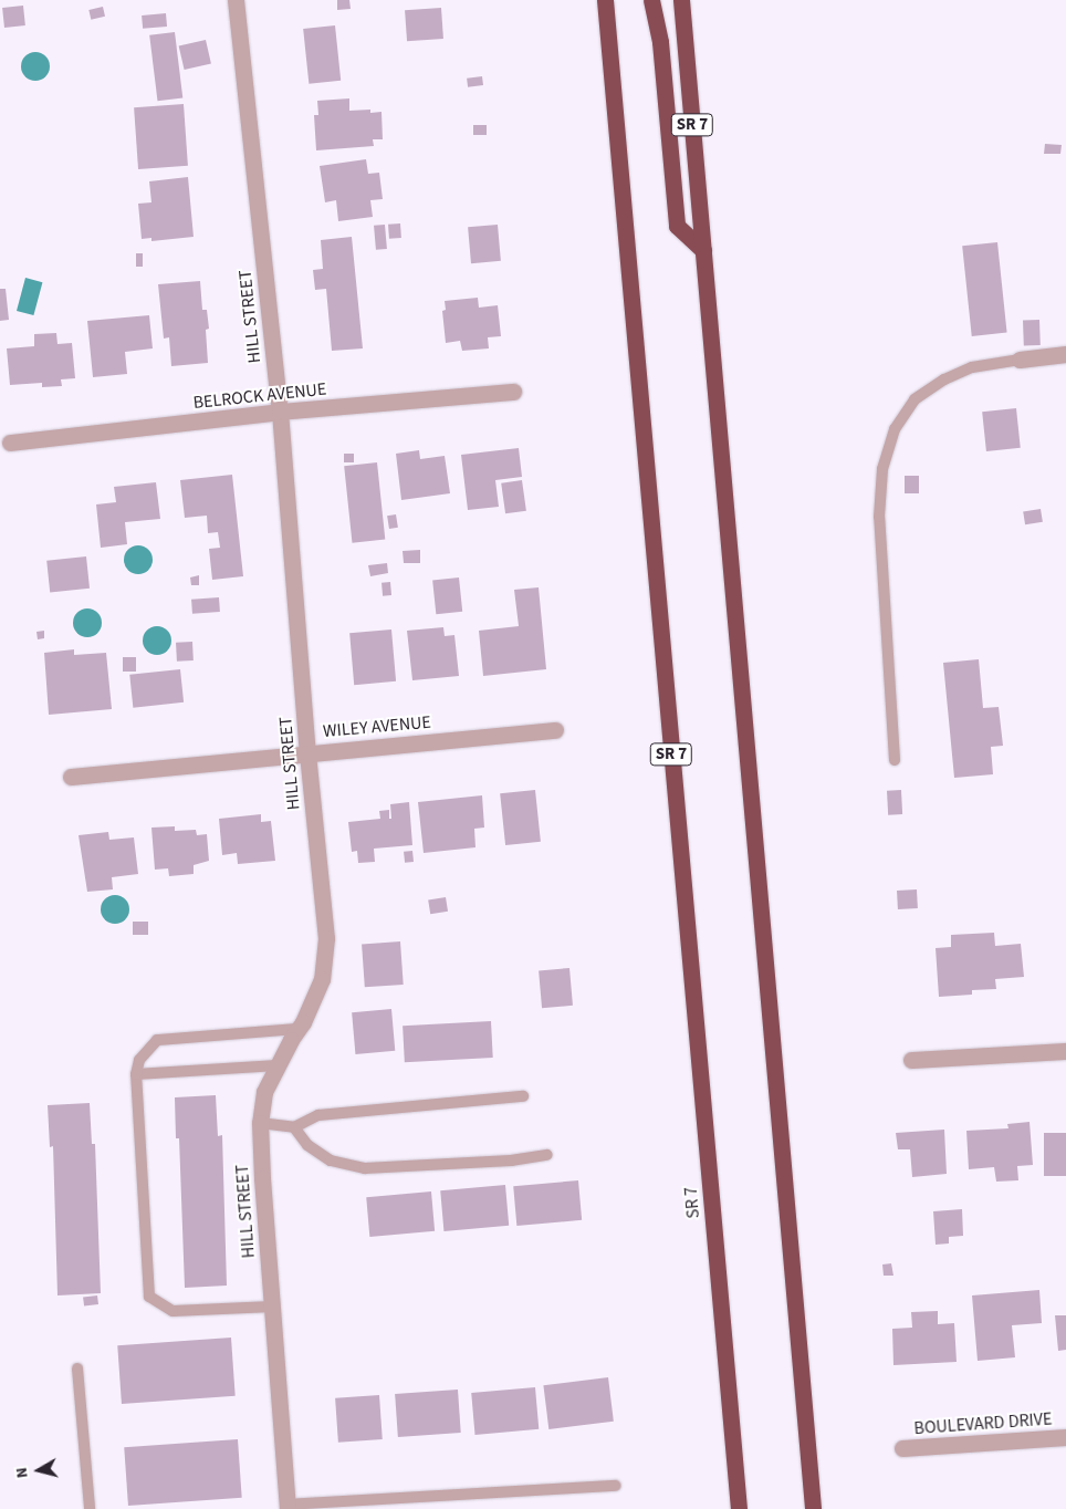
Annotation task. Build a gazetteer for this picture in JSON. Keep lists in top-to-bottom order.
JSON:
{
  "streets": {
    "highway": ["SR 7"],
    "street": [
      "HILL STREET",
      "BELROCK AVENUE",
      "WILEY AVENUE",
      "BOULEVARD DRIVE"
    ]
  },
  "crossings": [
    ["HILL STREET", "BELROCK AVENUE"],
    ["HILL STREET", "WILEY AVENUE"]
  ],
  "north": "left"
}
